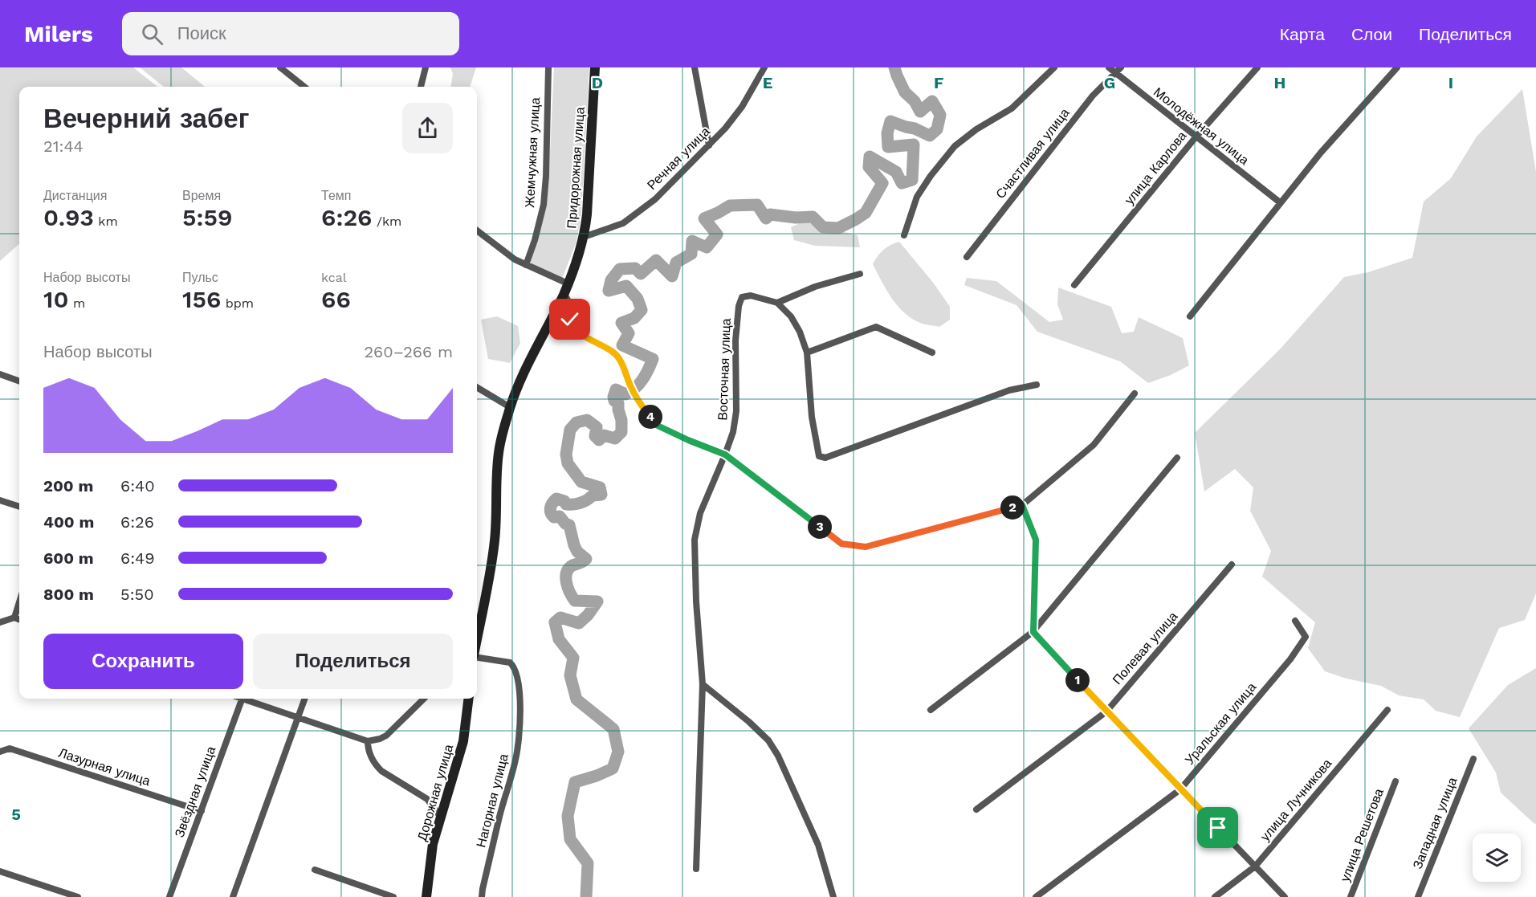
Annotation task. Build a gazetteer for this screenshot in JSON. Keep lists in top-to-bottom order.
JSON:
{
  "streets": {
    "street": [
      "Молодёжная улица",
      "Жемчужная улица",
      "Счастливая улица",
      "Речная улица",
      "Придорожная улица",
      "улица Карлова",
      "Восточная улица",
      "Полевая улица",
      "Уральская улица",
      "Лазурная улица",
      "Звёздная улица",
      "Дорожная улица",
      "улица Лучникова",
      "Нагорная улица",
      "Западная улица",
      "улица Решетова"
    ]
  },
  "crossings": [
    ["Молодёжная улица", "Счастливая улица"],
    ["Молодёжная улица", "улица Карлова"],
    ["Речная улица", "Придорожная улица"],
    ["Лазурная улица", "Звёздная улица"]
  ],
  "page": {
    "header": "Milers",
    "search": "Поиск",
    "nav": ["Карта", "Слои", "Поделиться"],
    "heading": ["Вечерний забег", "21:44"],
    "stats": [
      ["Дистанция", "0.93 km"],
      ["Время", "5:59"],
      ["Темп", "6:26 /km"],
      ["Набор высоты", "10 m"],
      ["Пульс", "156 bpm"],
      ["kcal", "66"]
    ],
    "chart": ["Набор высоты", "260–266 m"],
    "pins": [
      "4",
      "2",
      "3",
      "1"
    ],
    "list": [
      {
        "name": "200 m",
        "note": "6:40"
      },
      {
        "name": "400 m",
        "note": "6:26"
      },
      {
        "name": "600 m",
        "note": "6:49"
      },
      {
        "name": "800 m",
        "note": "5:50"
      }
    ],
    "buttons": ["Сохранить", "Поделиться"]
  },
  "grid": {
    "columns": [
      "D",
      "E",
      "F",
      "G",
      "H",
      "I"
    ],
    "rows": ["5"]
  }
}
